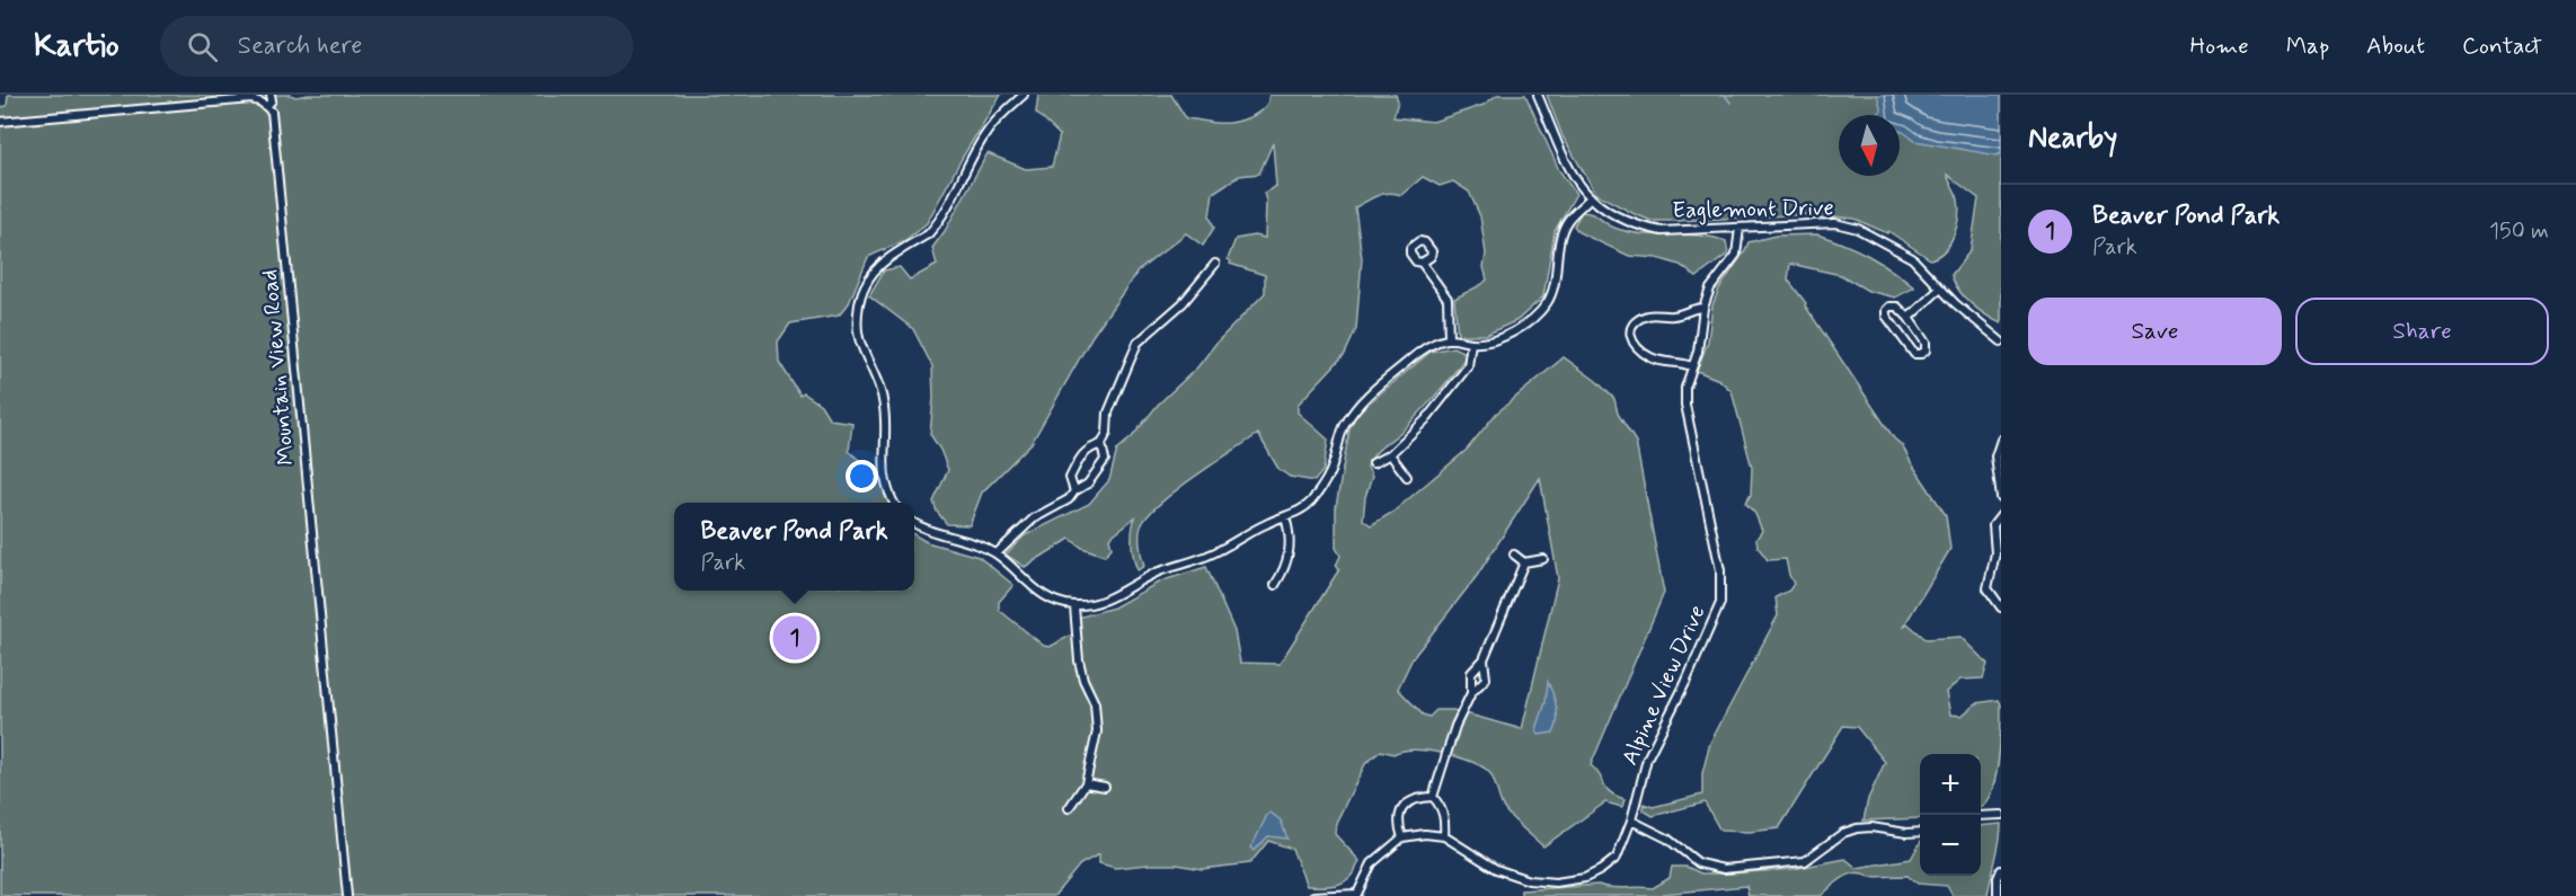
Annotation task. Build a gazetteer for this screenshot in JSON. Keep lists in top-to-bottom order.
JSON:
{
  "streets": {
    "street": ["Eaglemont Drive", "Mountain View Road", "Alpine View Drive"]
  },
  "crossings": [
    ["Eaglemont Drive", "Alpine View Drive"]
  ],
  "north": "bottom",
  "page": {
    "header": "Kartio",
    "search": "Search here",
    "nav": [
      "Home",
      "Map",
      "About",
      "Contact"
    ],
    "heading": "Nearby",
    "list": [
      {
        "mark": "1",
        "name": "Beaver Pond Park",
        "note": "Park",
        "value": "150 m"
      }
    ],
    "buttons": ["Save", "Share"],
    "popup": ["Beaver Pond Park", "Park"],
    "pins": "1",
    "map_buttons": ["+", "−"]
  }
}
